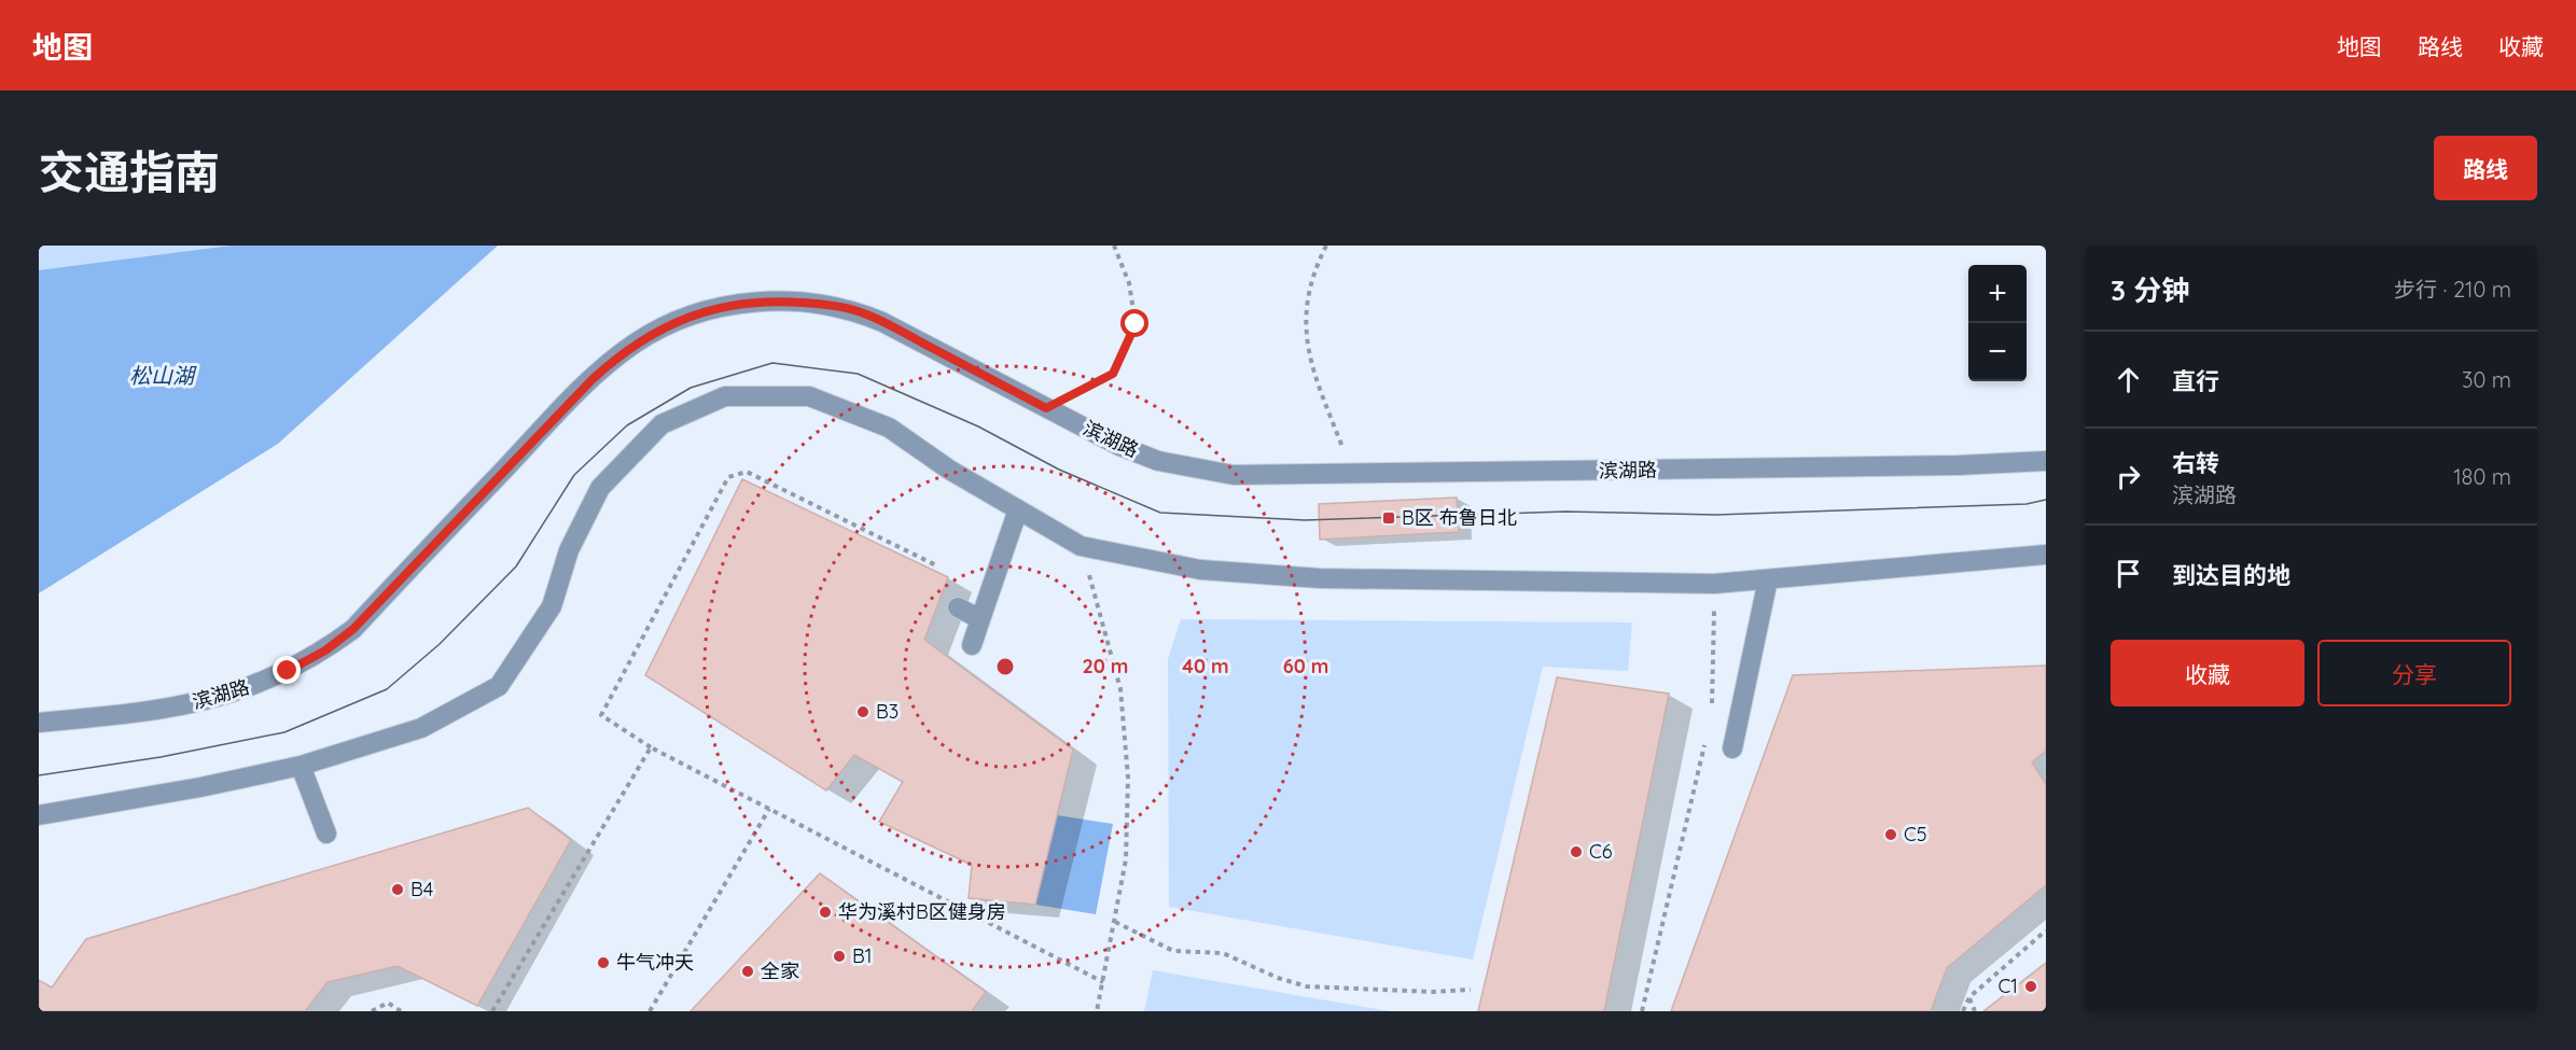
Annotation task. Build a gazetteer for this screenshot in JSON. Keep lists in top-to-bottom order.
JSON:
{
  "streets": {
    "street": ["滨湖路"]
  },
  "water": ["松山湖"],
  "places": {
    "transit": ["B区 布鲁日北"],
    "other": [
      "B3",
      "C5",
      "C6",
      "B4",
      "华为溪村B区健身房",
      "B1",
      "牛气冲天",
      "全家",
      "C1"
    ]
  },
  "page": {
    "header": "地图",
    "nav": ["地图", "路线", "收藏"],
    "title": "交通指南",
    "buttons": [
      "路线",
      ["收藏", "分享"]
    ],
    "heading": ["3 分钟", "步行 · 210 m"],
    "map_buttons": ["+", "−"],
    "list": [
      ["直行", "30 m"],
      ["右转", "滨湖路", "180 m"],
      "到达目的地"
    ]
  },
  "rings": ["20 m", "40 m", "60 m"]
}
